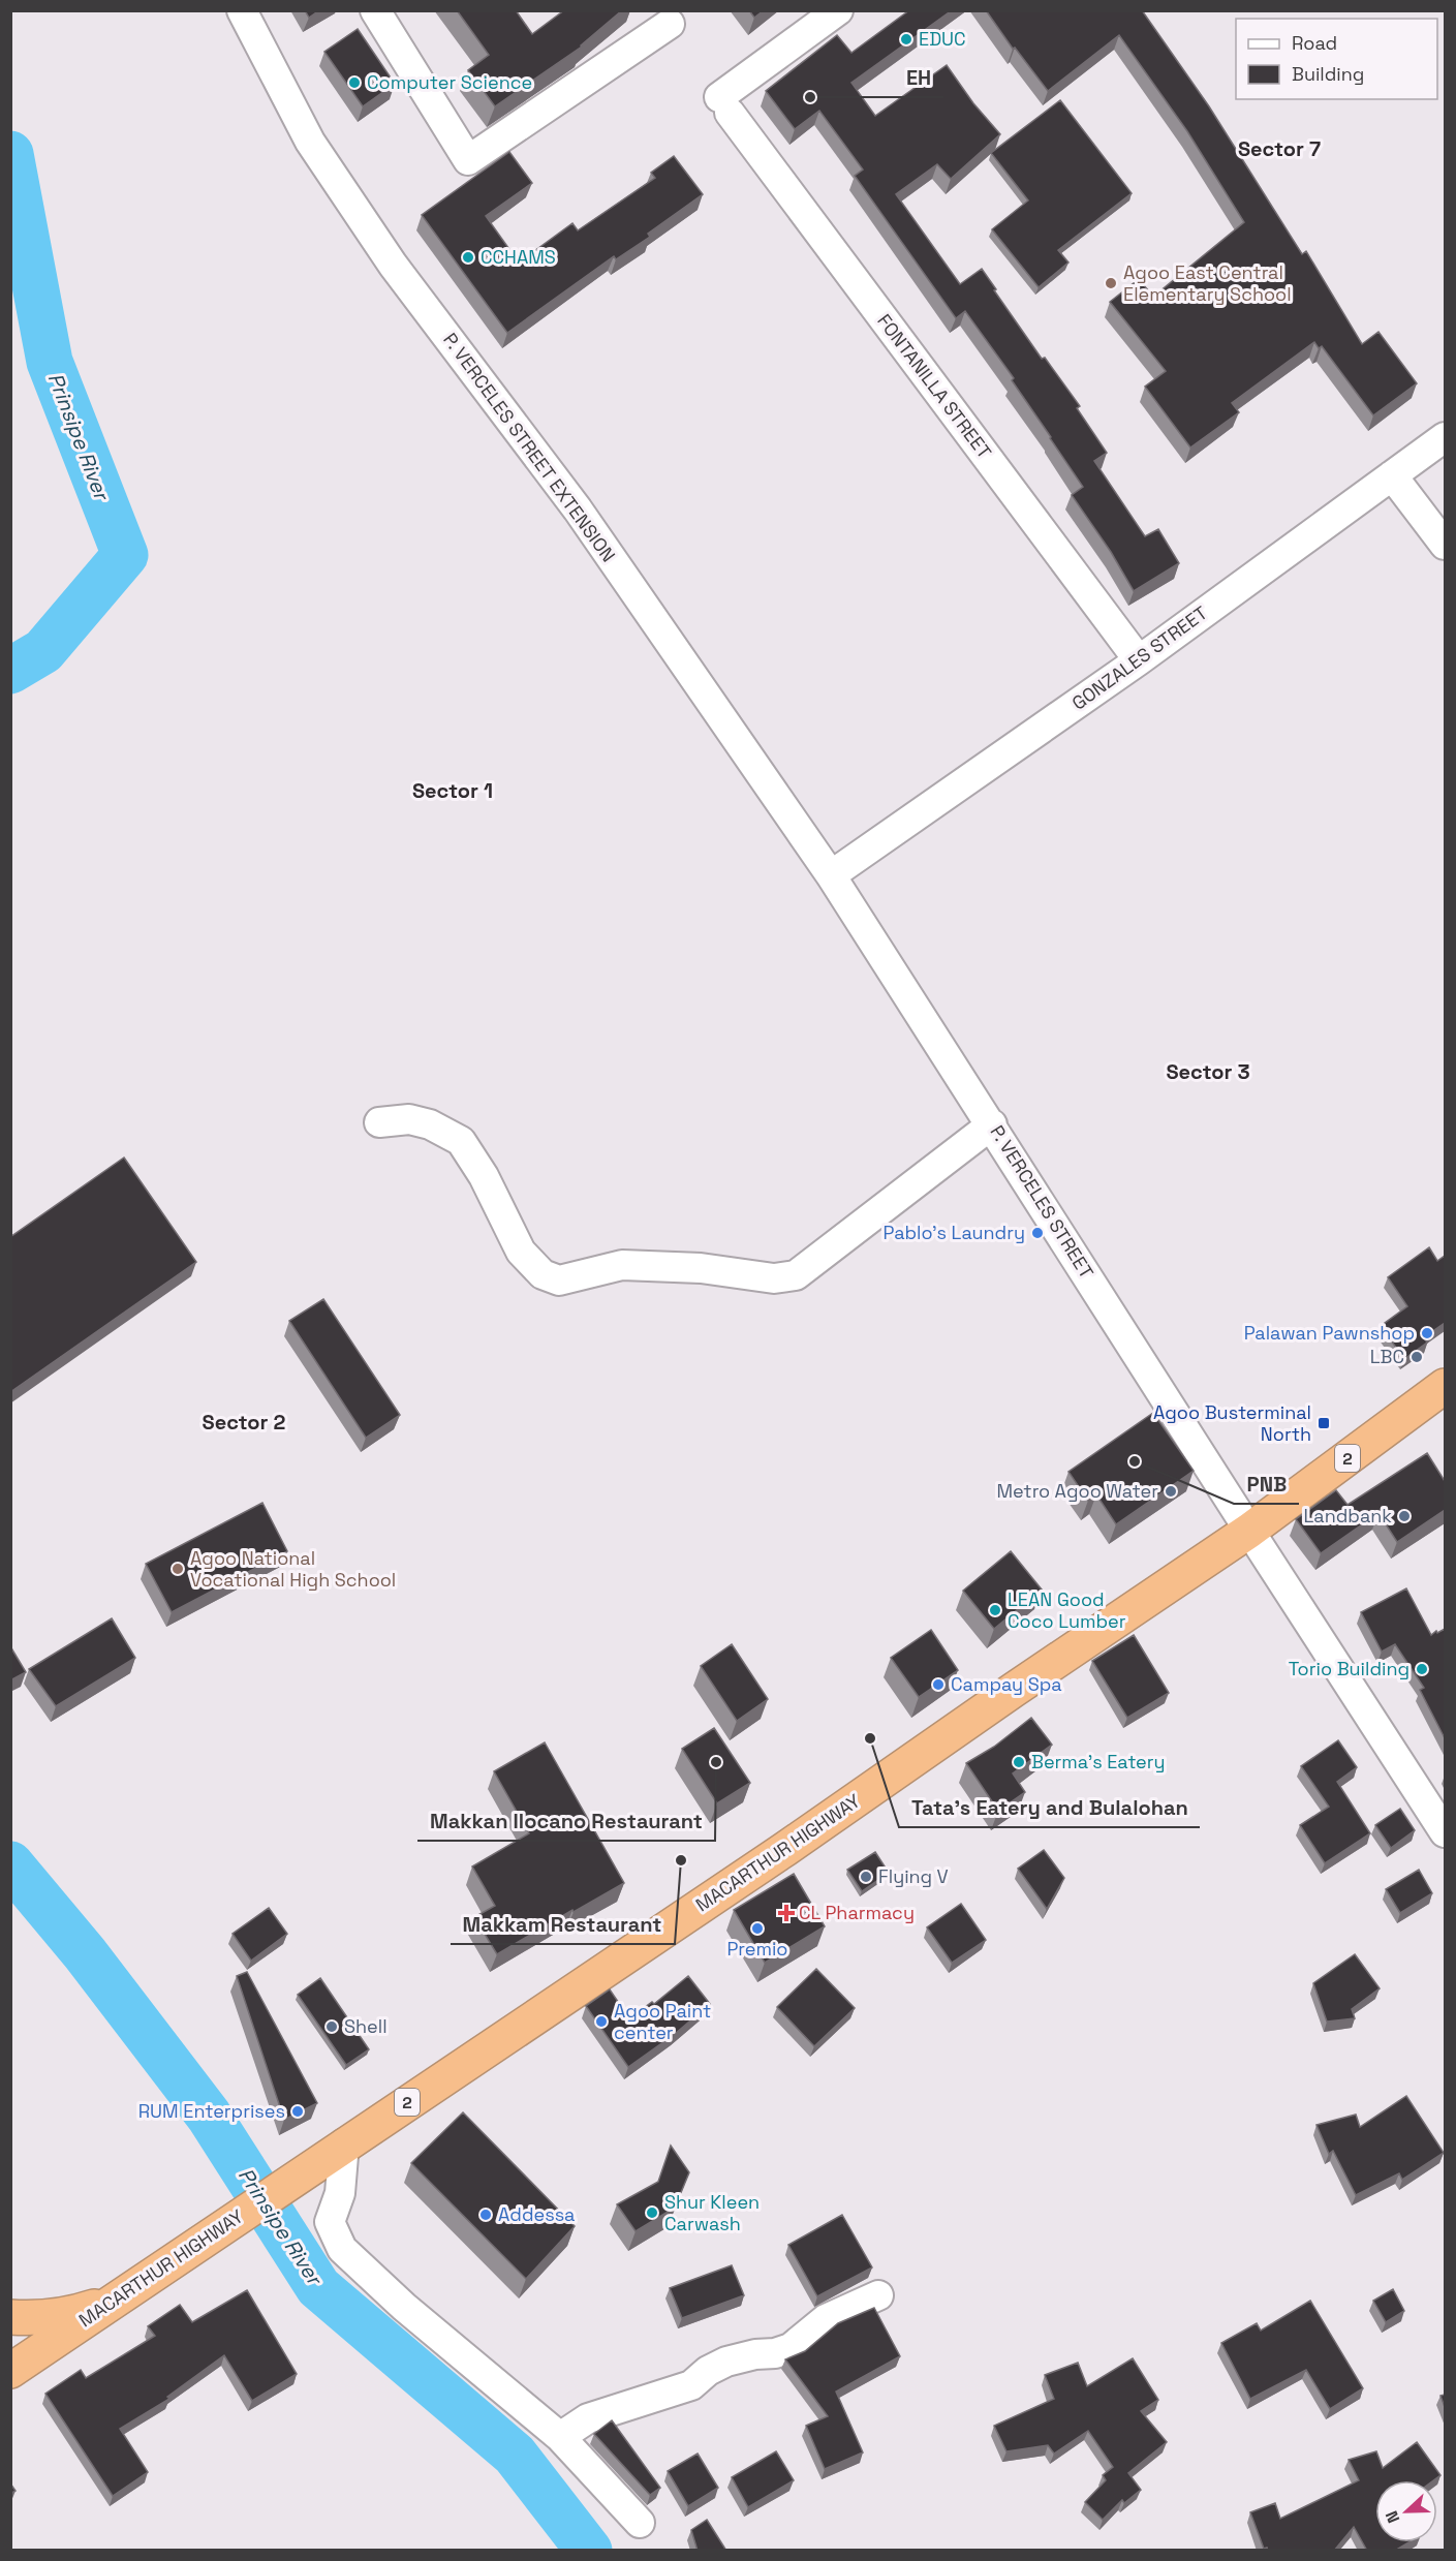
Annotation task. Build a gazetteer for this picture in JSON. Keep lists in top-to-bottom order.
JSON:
{
  "streets": {
    "highway": ["2", "MACARTHUR HIGHWAY"],
    "street": [
      "FONTANILLA STREET",
      "P. VERCELES STREET EXTENSION",
      "GONZALES STREET",
      "P. VERCELES STREET"
    ]
  },
  "crossings": [
    ["FONTANILLA STREET", "GONZALES STREET"],
    ["P. VERCELES STREET EXTENSION", "GONZALES STREET"],
    ["P. VERCELES STREET EXTENSION", "P. VERCELES STREET"],
    ["GONZALES STREET", "P. VERCELES STREET"],
    ["P. VERCELES STREET", "MACARTHUR HIGHWAY"]
  ],
  "districts": [
    "Sector 7",
    "Sector 1",
    "Sector 3",
    "Sector 2"
  ],
  "water": ["Prinsipe River"],
  "places": {
    "other": [
      "EDUC",
      "Computer Science",
      "EH",
      "CCHAMS",
      "Agoo East Central Elementary School",
      "Pablo's Laundry",
      "Palawan Pawnshop",
      "LBC",
      "PNB",
      "Metro Agoo Water",
      "Landbank",
      "Agoo National Vocational High School",
      "LEAN Good Coco Lumber",
      "Torio Building",
      "Campay Spa",
      "Tata's Eatery and Bulalohan",
      "Makkan Ilocano Restaurant",
      "Berma's Eatery",
      "Makkam Restaurant",
      "Flying V",
      "Premio",
      "Agoo Paint center",
      "Shell",
      "RUM Enterprises",
      "Shur Kleen Carwash",
      "Addessa"
    ],
    "transit": ["Agoo Busterminal North"],
    "health": ["CL Pharmacy"]
  },
  "legend": ["Road", "Building"],
  "north": "left"
}
